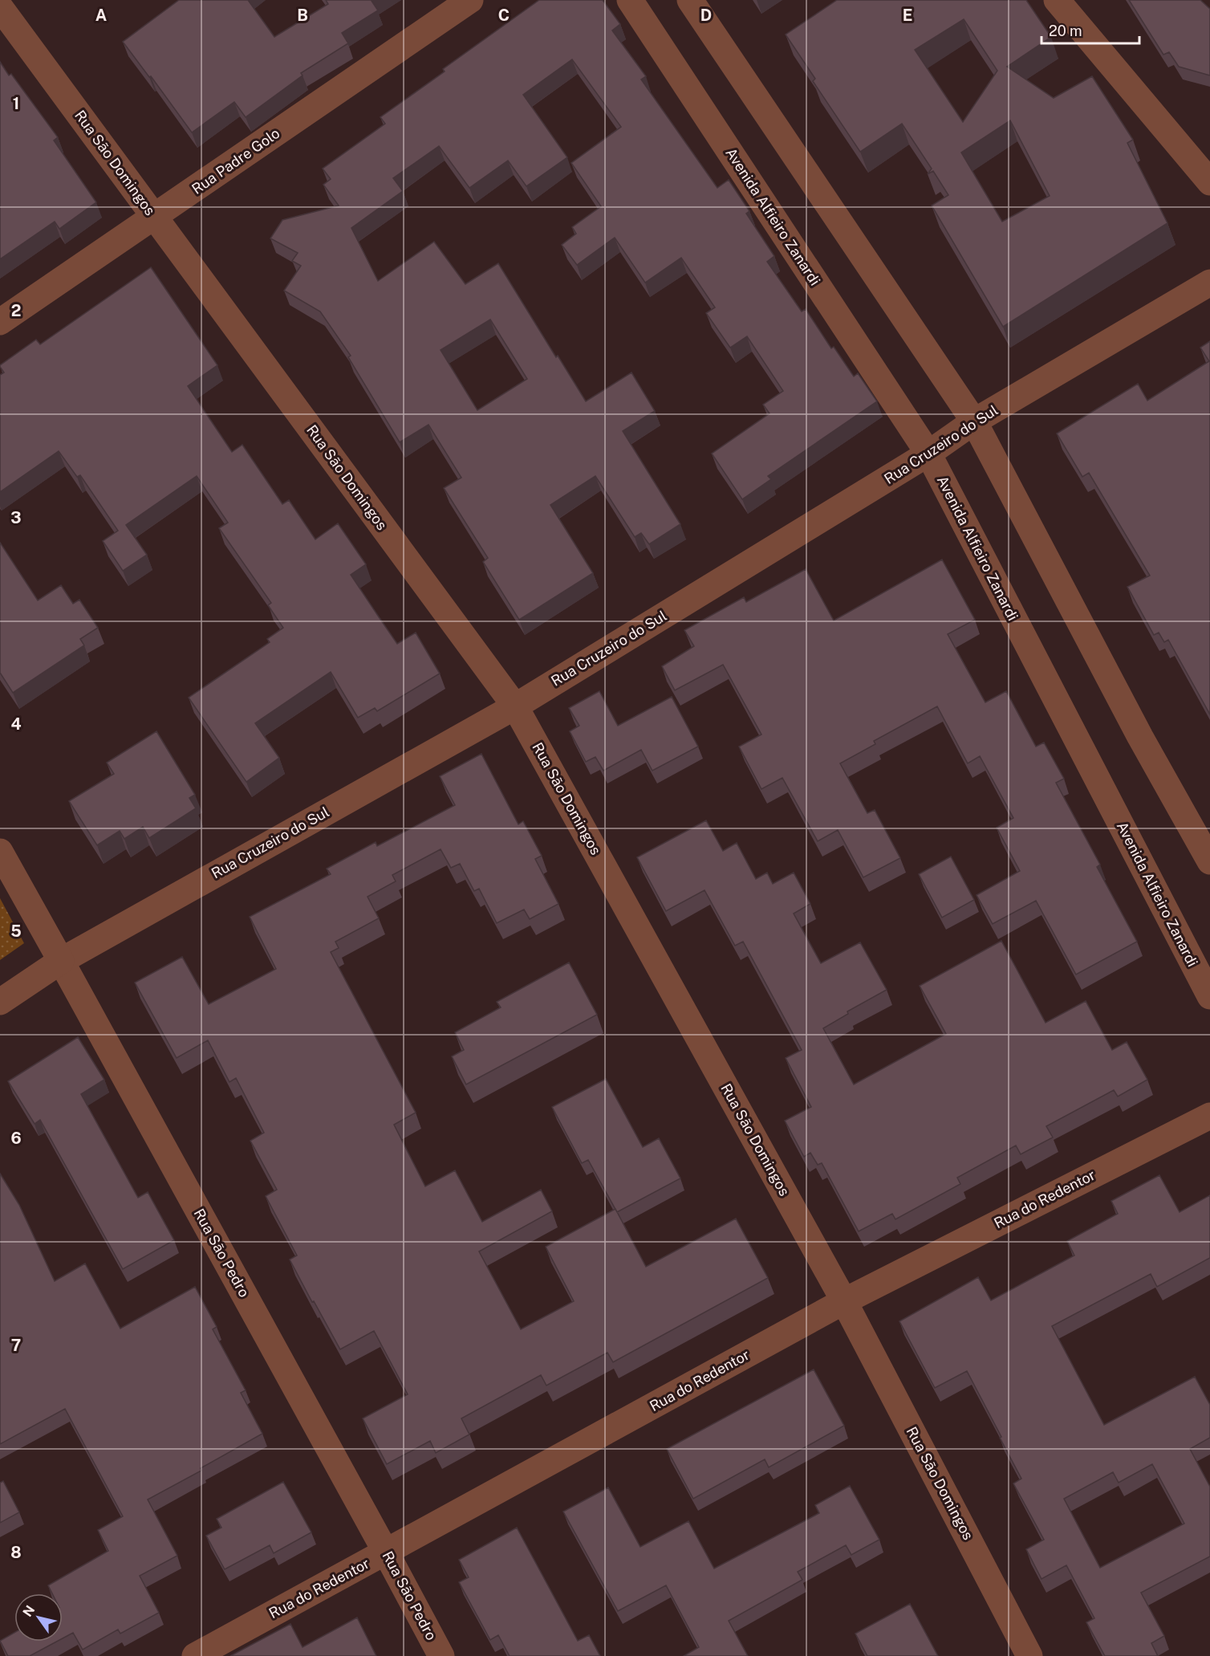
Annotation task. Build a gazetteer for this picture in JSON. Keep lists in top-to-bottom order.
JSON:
{
  "streets": {
    "street": [
      "Rua Padre Golo",
      "Rua São Domingos",
      "Avenida Alfieiro Zanardi",
      "Rua Cruzeiro do Sul",
      "Rua do Redentor",
      "Rua São Pedro"
    ]
  },
  "crossings": [
    ["Rua Padre Golo", "Rua São Domingos"],
    ["Rua São Domingos", "Rua Cruzeiro do Sul"],
    ["Rua São Domingos", "Rua do Redentor"],
    ["Avenida Alfieiro Zanardi", "Rua Cruzeiro do Sul"],
    ["Rua Cruzeiro do Sul", "Rua São Pedro"],
    ["Rua do Redentor", "Rua São Pedro"]
  ],
  "scale_bar": "20 m",
  "north": "top left",
  "grid": {
    "columns": [
      "A",
      "B",
      "C",
      "D",
      "E"
    ],
    "rows": [
      "1",
      "2",
      "3",
      "4",
      "5",
      "6",
      "7",
      "8"
    ]
  }
}
